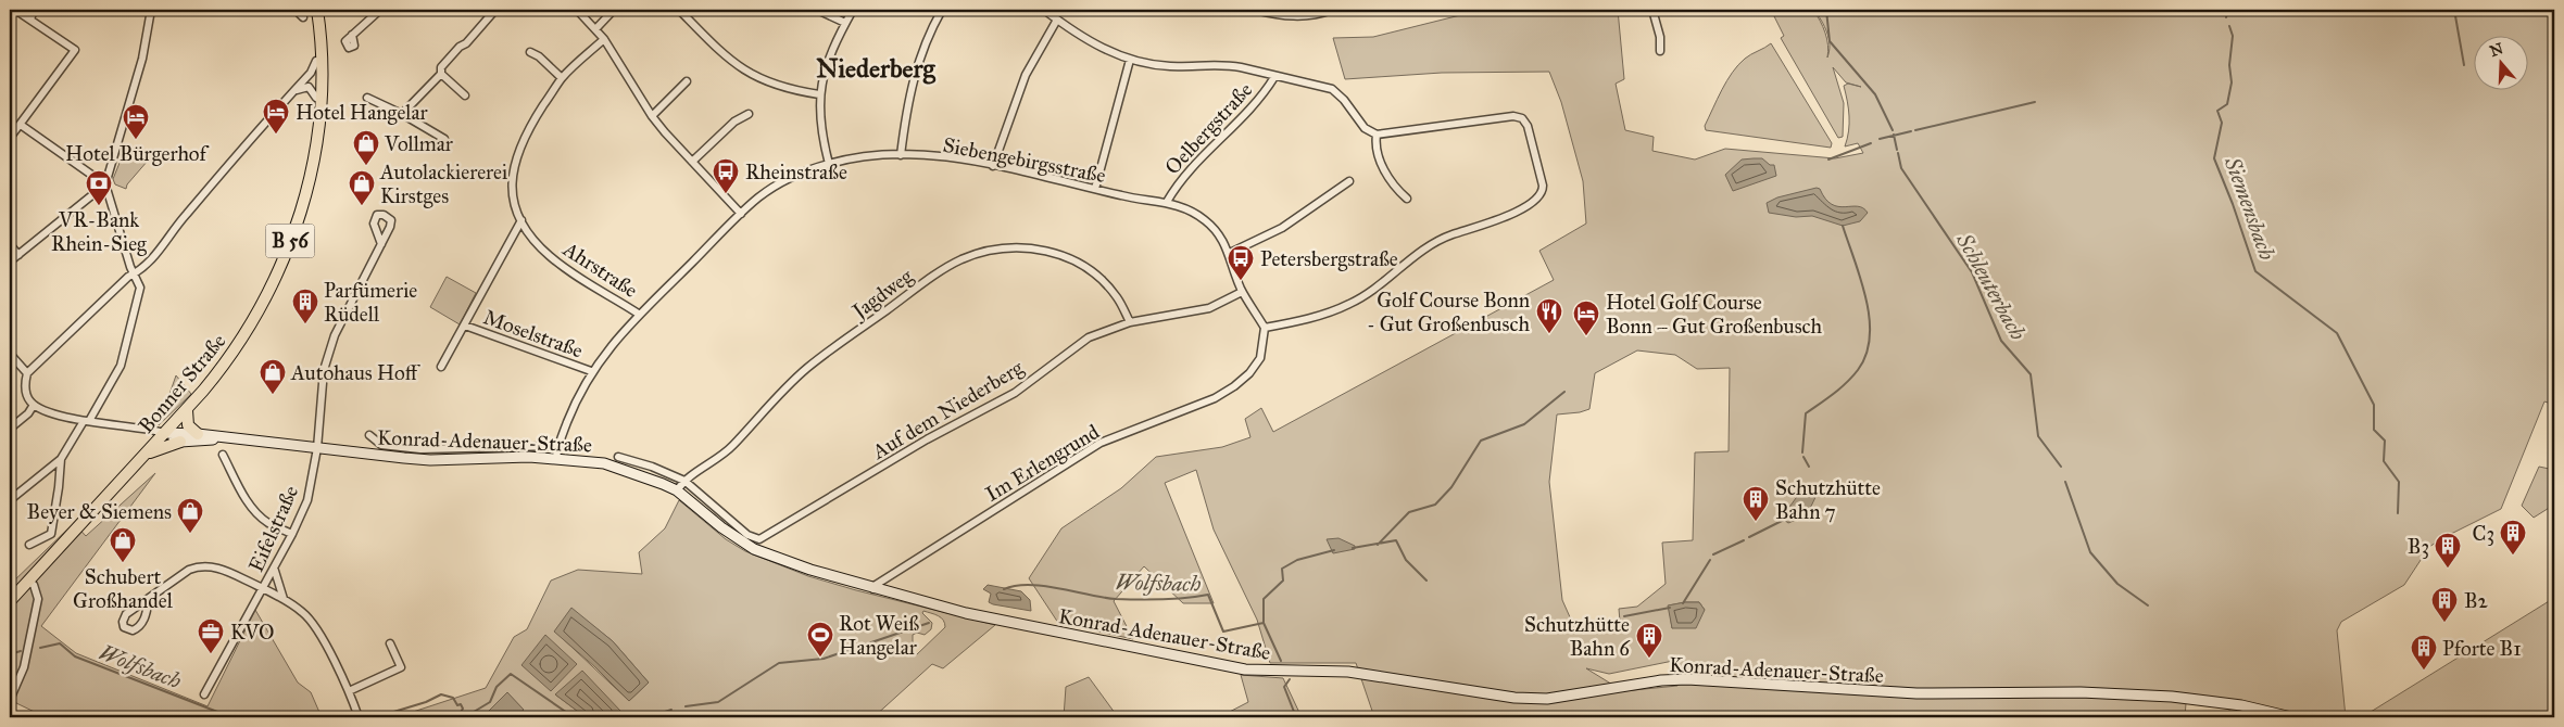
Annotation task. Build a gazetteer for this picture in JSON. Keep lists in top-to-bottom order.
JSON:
{
  "streets": {
    "main road": ["B 56", "Bonner Straße"],
    "street": [
      "Oelbergstraße",
      "Siebengebirgsstraße",
      "Ahrstraße",
      "Jagdweg",
      "Moselstraße",
      "Auf dem Niederberg",
      "Konrad-Adenauer-Straße",
      "Im Erlengrund",
      "Eifelstraße"
    ]
  },
  "crossings": [
    ["Oelbergstraße", "Siebengebirgsstraße"],
    ["Siebengebirgsstraße", "Ahrstraße"],
    ["Siebengebirgsstraße", "Moselstraße"],
    ["Siebengebirgsstraße", "Auf dem Niederberg"],
    ["Siebengebirgsstraße", "Konrad-Adenauer-Straße"],
    ["Siebengebirgsstraße", "Im Erlengrund"],
    ["Ahrstraße", "Moselstraße"],
    ["Jagdweg", "Auf dem Niederberg"],
    ["Jagdweg", "Konrad-Adenauer-Straße"],
    ["Bonner Straße", "Konrad-Adenauer-Straße"],
    ["Auf dem Niederberg", "Konrad-Adenauer-Straße"],
    ["Konrad-Adenauer-Straße", "Im Erlengrund"],
    ["Konrad-Adenauer-Straße", "Eifelstraße"]
  ],
  "districts": ["Niederberg"],
  "water": ["Siemensbach", "Schleuterbach", "Wolfsbach"],
  "places": {
    "hotel": ["Hotel Hangelar", "Hotel Bürgerhof", "Hotel Golf Course Bonn – Gut Großenbusch"],
    "shop": [
      "Vollmar",
      "Autolackiererei Kirstges",
      "Autohaus Hoff",
      "Beyer & Siemens",
      "Schubert Großhandel"
    ],
    "bus stop": ["Rheinstraße", "Petersbergstraße"],
    "bank": ["VR-Bank Rhein-Sieg"],
    "building": [
      "Parfümerie Rüdell",
      "Schutzhütte Bahn 7",
      "C3",
      "B3",
      "B2",
      "Schutzhütte Bahn 6",
      "Pforte B1"
    ],
    "restaurant": ["Golf Course Bonn - Gut Großenbusch"],
    "office": ["KVO"],
    "sports": ["Rot Weiß Hangelar"]
  },
  "north": "top"
}
